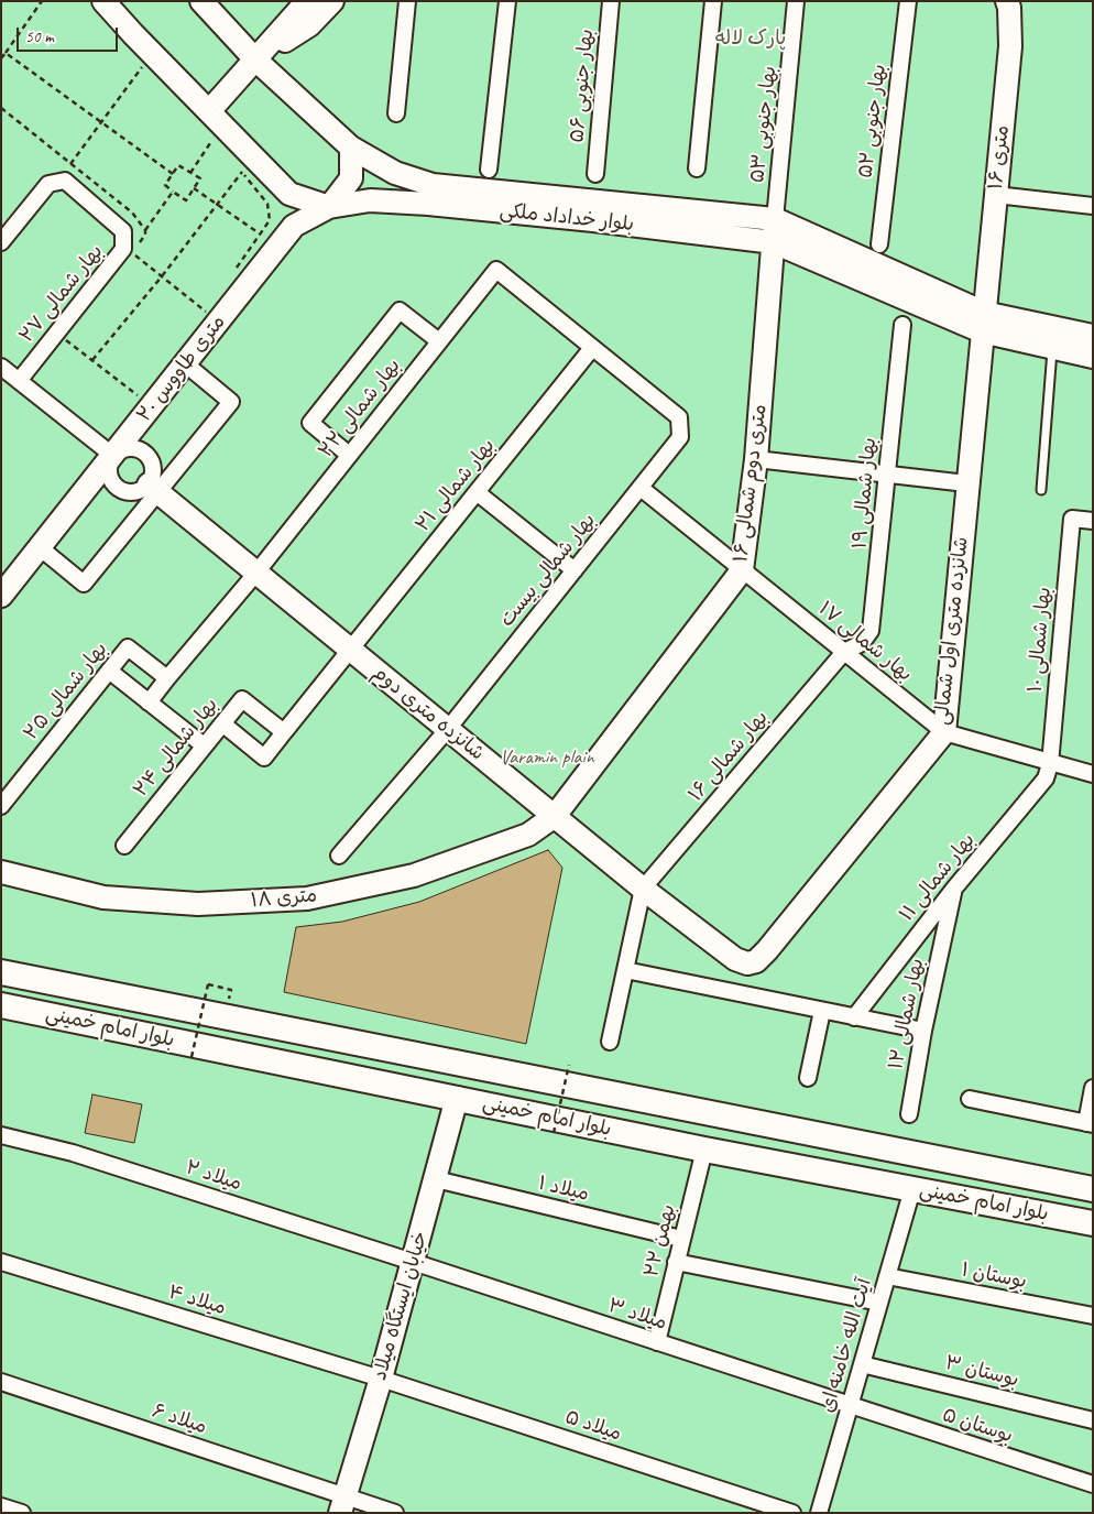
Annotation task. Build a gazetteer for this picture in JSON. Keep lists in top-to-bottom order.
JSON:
{
  "streets": {
    "main road": ["بلوار امام خمینی"],
    "street": [
      "بهار جنوبی ۵۶",
      "بهار جنوبی ۵۲",
      "بهار جنوبی ۵۳",
      "۱۶ متری",
      "بلوار خداداد ملکی",
      "بهار شمالی ۲۷",
      "۲۰ متری طاووس",
      "بهار شمالی ۲۲",
      "۱۶ متری دوم شمالی",
      "بهار شمالی ۲۱",
      "بهار شمالی ۱۹",
      "بهار شمالی بیست",
      "شانزده متری اول شمالی",
      "بهار شمالی ۱۰",
      "بهار شمالی ۱۷",
      "بهار شمالی ۲۵",
      "شانزده متری دوم",
      "بهار شمالی ۲۴",
      "بهار شمالی ۱۶",
      "بهار شمالی ۱۱",
      "۱۸ متری",
      "بهار شمالی ۱۲",
      "میلاد ۲",
      "میلاد ۱",
      "۲۲ بهمن",
      "بوستان ۱",
      "میلاد ۴",
      "خیابان ایستگاه میلاد",
      "میلاد ۳",
      "آیت الله خامنه ای",
      "بوستان ۳",
      "میلاد ۶",
      "میلاد ۵",
      "بوستان ۵"
    ]
  },
  "crossings": [
    ["بهار جنوبی ۵۳", "بلوار خداداد ملکی"],
    ["بهار جنوبی ۵۳", "۱۶ متری دوم شمالی"],
    ["۱۶ متری", "بلوار خداداد ملکی"],
    ["۱۶ متری", "شانزده متری اول شمالی"],
    ["بلوار خداداد ملکی", "۲۰ متری طاووس"],
    ["بلوار خداداد ملکی", "۱۶ متری دوم شمالی"],
    ["بلوار خداداد ملکی", "شانزده متری اول شمالی"],
    ["۲۰ متری طاووس", "شانزده متری دوم"],
    ["بهار شمالی ۲۲", "بهار شمالی ۲۱"],
    ["بهار شمالی ۲۲", "بهار شمالی بیست"],
    ["بهار شمالی ۲۲", "شانزده متری دوم"],
    ["۱۶ متری دوم شمالی", "بهار شمالی ۱۷"],
    ["۱۶ متری دوم شمالی", "شانزده متری دوم"],
    ["۱۶ متری دوم شمالی", "۱۸ متری"],
    ["بهار شمالی ۲۱", "بهار شمالی بیست"],
    ["بهار شمالی ۲۱", "شانزده متری دوم"],
    ["بهار شمالی ۱۹", "بهار شمالی ۱۷"],
    ["بهار شمالی ۱۹", "بهار شمالی ۱۶"],
    ["بهار شمالی بیست", "بهار شمالی ۱۷"],
    ["بهار شمالی بیست", "شانزده متری دوم"],
    ["شانزده متری اول شمالی", "بهار شمالی ۱۷"],
    ["شانزده متری اول شمالی", "شانزده متری دوم"],
    ["بهار شمالی ۱۰", "بهار شمالی ۱۷"],
    ["بهار شمالی ۱۰", "بهار شمالی ۱۱"],
    ["بهار شمالی ۱۷", "بهار شمالی ۱۶"],
    ["بهار شمالی ۱۷", "بهار شمالی ۱۱"],
    ["شانزده متری دوم", "بهار شمالی ۱۶"],
    ["شانزده متری دوم", "۱۸ متری"],
    ["بهار شمالی ۱۱", "بهار شمالی ۱۲"],
    ["بلوار امام خمینی", "۲۲ بهمن"],
    ["بلوار امام خمینی", "خیابان ایستگاه میلاد"],
    ["بلوار امام خمینی", "آیت الله خامنه ای"],
    ["میلاد ۲", "خیابان ایستگاه میلاد"],
    ["میلاد ۲", "میلاد ۳"],
    ["میلاد ۱", "۲۲ بهمن"],
    ["میلاد ۱", "خیابان ایستگاه میلاد"],
    ["۲۲ بهمن", "میلاد ۳"],
    ["بوستان ۱", "آیت الله خامنه ای"],
    ["میلاد ۴", "خیابان ایستگاه میلاد"],
    ["میلاد ۴", "میلاد ۵"],
    ["خیابان ایستگاه میلاد", "میلاد ۳"],
    ["خیابان ایستگاه میلاد", "میلاد ۶"],
    ["خیابان ایستگاه میلاد", "میلاد ۵"],
    ["میلاد ۳", "آیت الله خامنه ای"],
    ["میلاد ۳", "بوستان ۵"],
    ["آیت الله خامنه ای", "بوستان ۳"],
    ["آیت الله خامنه ای", "بوستان ۵"]
  ],
  "parks": ["پارک لاله", "Varamin plain"],
  "scale_bar": "50 m"
}
